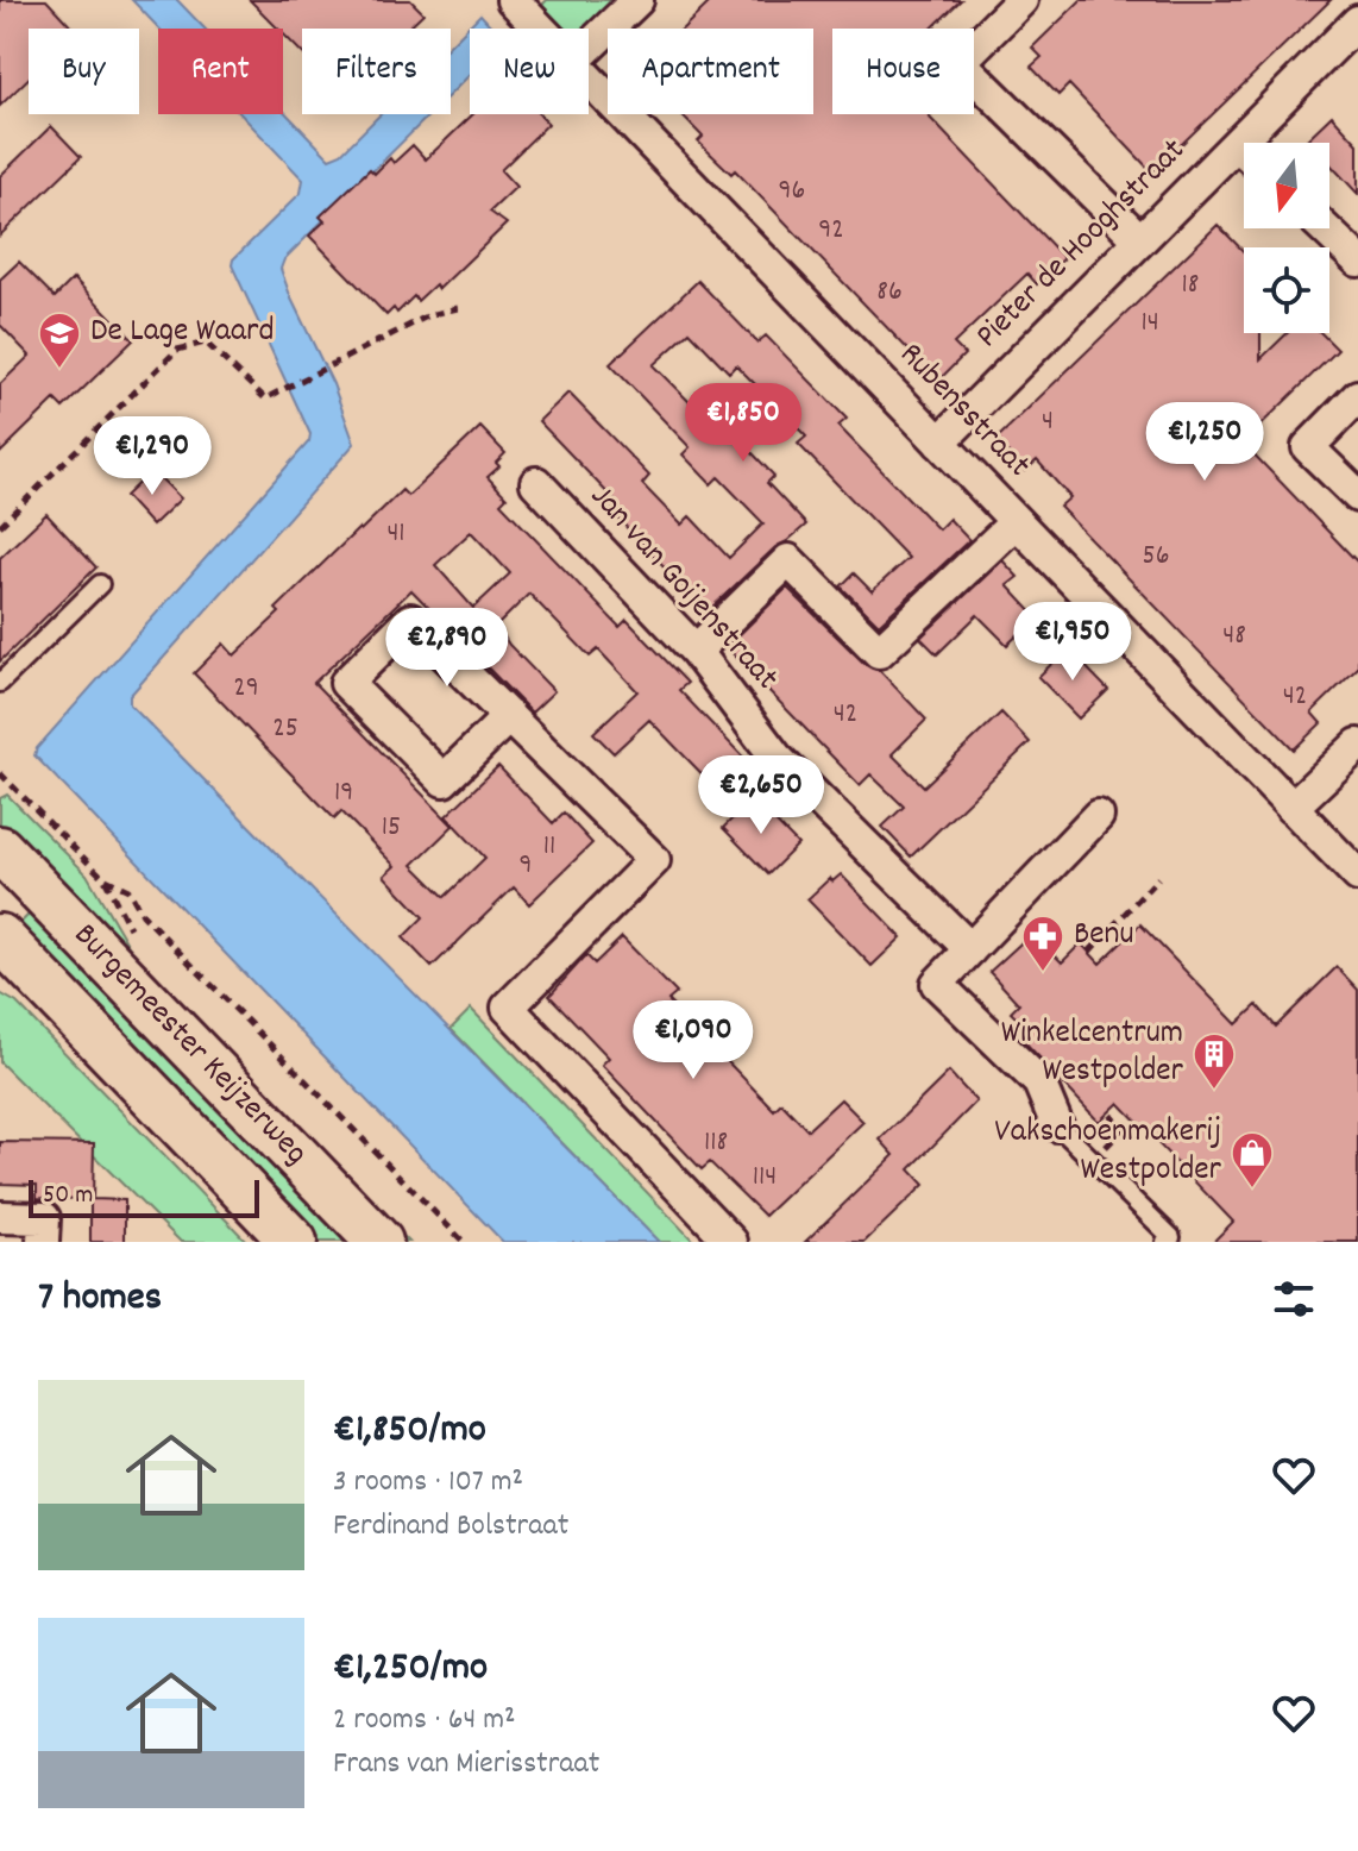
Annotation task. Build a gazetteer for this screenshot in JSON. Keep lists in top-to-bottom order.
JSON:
{
  "streets": {
    "main road": ["Burgemeester Keijzerweg"],
    "street": ["Pieter de Hooghstraat", "Rubensstraat", "Jan van Goijenstraat"]
  },
  "crossings": [
    ["Pieter de Hooghstraat", "Rubensstraat"]
  ],
  "places": {
    "school or university": ["De Lage Waard"],
    "pharmacy": ["Benu"],
    "building": ["Winkelcentrum Westpolder"],
    "shop": ["Vakschoenmakerij Westpolder"]
  },
  "house_numbers": [
    "96",
    "92",
    "18",
    "86",
    "14",
    "4",
    "41",
    "56",
    "48",
    "29",
    "42",
    "42",
    "25",
    "19",
    "15",
    "11",
    "9",
    "118",
    "114"
  ],
  "scale_bar": "50 m",
  "north": "bottom",
  "page": {
    "chip": [
      "Buy",
      "Rent",
      "Filters",
      "New",
      "Apartment",
      "House"
    ],
    "price": [
      "€1,850",
      "€1,250",
      "€1,290",
      "€1,950",
      "€2,890",
      "€2,650",
      "€1,090"
    ],
    "scale": "50 m",
    "heading": "7 homes",
    "list": [
      {
        "name": "€1,850/mo",
        "note": "3 rooms · 107 m² · Ferdinand Bolstraat"
      },
      {
        "name": "€1,250/mo",
        "note": "2 rooms · 64 m² · Frans van Mierisstraat"
      }
    ]
  }
}
